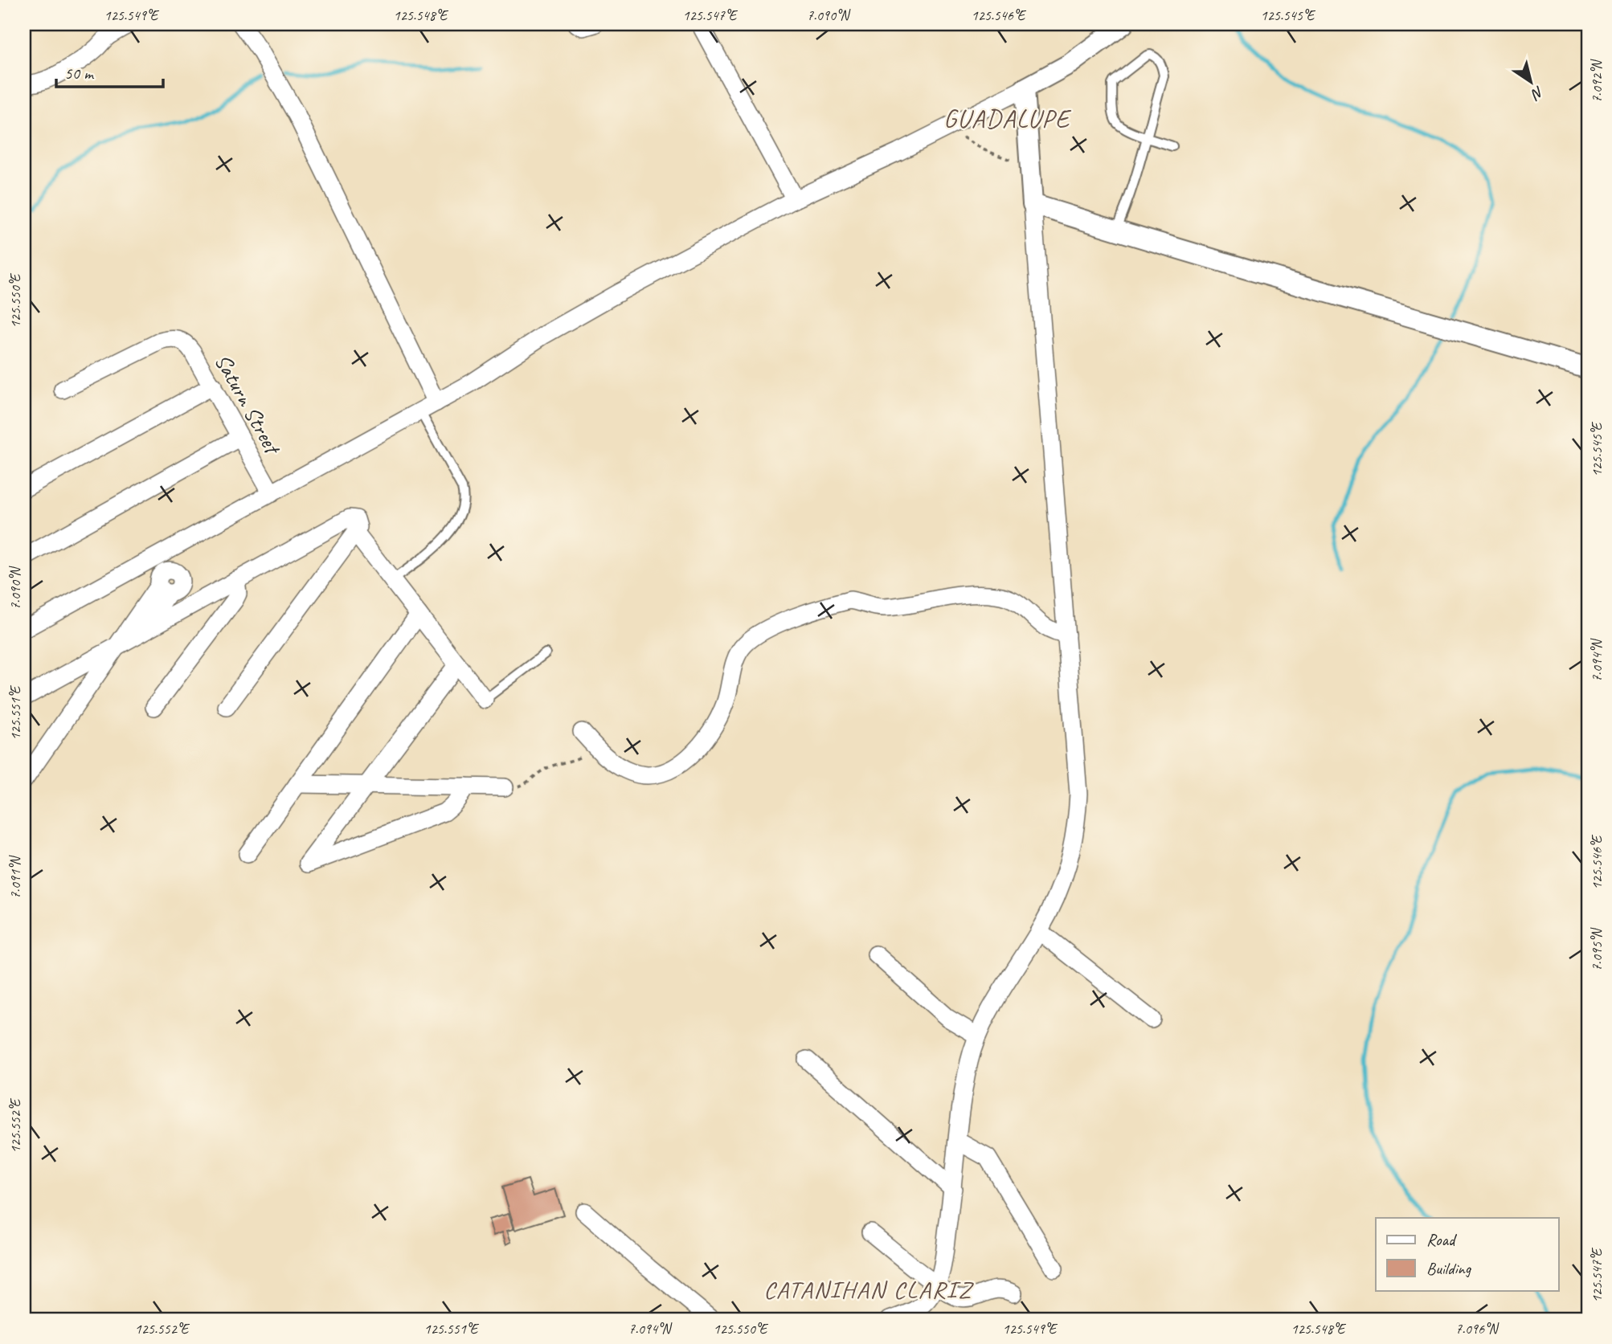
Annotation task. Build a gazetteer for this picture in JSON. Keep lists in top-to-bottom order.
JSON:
{
  "streets": {
    "street": ["Saturn Street"]
  },
  "districts": ["GUADALUPE", "CATANIHAN CLARIZ"],
  "legend": ["Road", "Building"],
  "scale_bar": "50 m",
  "north": "bottom right",
  "coordinates": [
    "125.549°E",
    "125.548°E",
    "125.547°E",
    "7.090°N",
    "125.546°E",
    "125.545°E",
    "7.092°N",
    "125.550°E",
    "7.094°N",
    "125.551°E",
    "7.091°N",
    "7.095°N",
    "125.552°E",
    "7.096°N"
  ]
}
